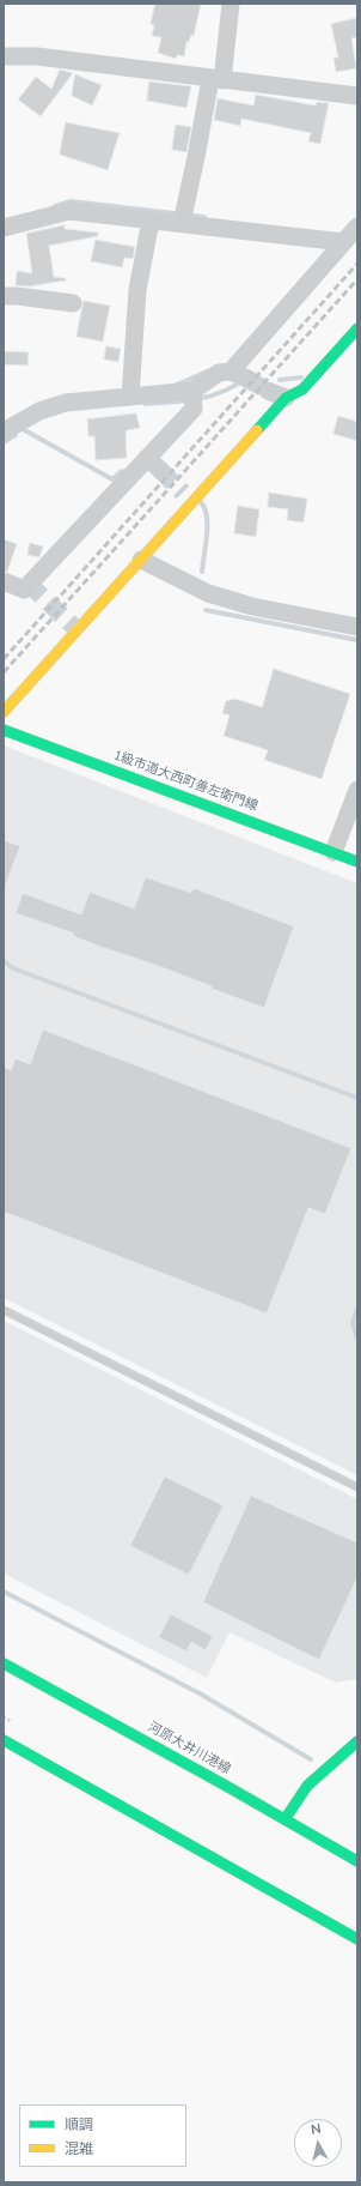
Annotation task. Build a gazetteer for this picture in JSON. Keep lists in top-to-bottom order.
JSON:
{
  "streets": {
    "street": ["1級市道大西町善左衛門線", "河原大井川港線"]
  },
  "legend": ["順調", "混雑"],
  "north": "top"
}
